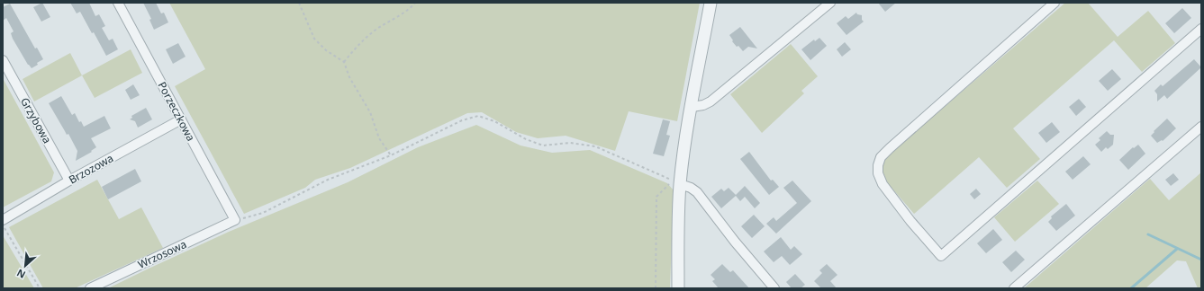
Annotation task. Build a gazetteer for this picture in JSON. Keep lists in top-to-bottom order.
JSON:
{
  "streets": {
    "street": [
      "Porzeczkowa",
      "Grzybowa",
      "Brzozowa",
      "Wrzosowa"
    ]
  },
  "crossings": [
    ["Porzeczkowa", "Brzozowa"],
    ["Porzeczkowa", "Wrzosowa"],
    ["Grzybowa", "Brzozowa"]
  ],
  "north": "bottom left"
}
